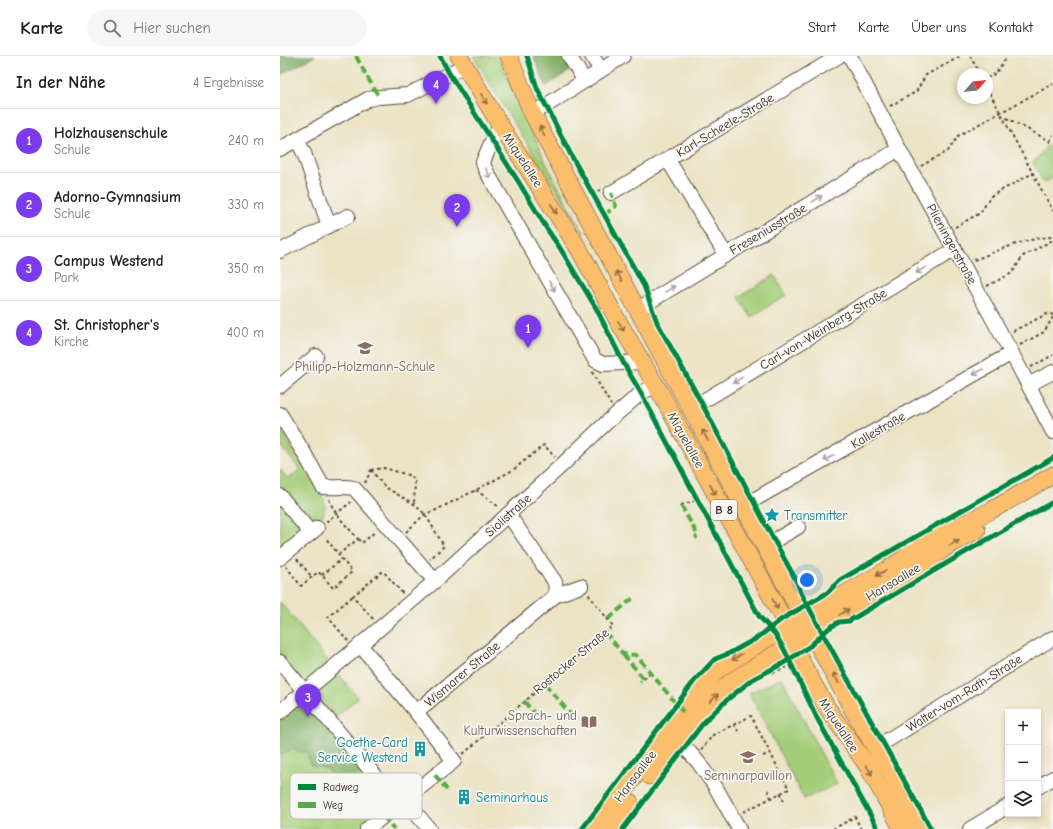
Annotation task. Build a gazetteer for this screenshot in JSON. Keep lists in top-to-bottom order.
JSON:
{
  "streets": {
    "main road": ["Miquelallee", "B 8", "Hansaallee"],
    "street": [
      "Karl-Scheele-Straße",
      "Freseniusstraße",
      "Plieningerstraße",
      "Carl-von-Weinberg-Straße",
      "Kallestraße",
      "Siolistraße",
      "Wismarer Straße",
      "Walter-vom-Rath-Straße"
    ],
    "path": ["Rostocker Straße"]
  },
  "crossings": [
    ["Miquelallee", "Freseniusstraße"],
    ["Miquelallee", "Carl-von-Weinberg-Straße"],
    ["Miquelallee", "Kallestraße"],
    ["Miquelallee", "B 8"],
    ["Miquelallee", "Siolistraße"],
    ["Miquelallee", "Hansaallee"],
    ["Miquelallee", "Walter-vom-Rath-Straße"],
    ["Freseniusstraße", "Plieningerstraße"],
    ["Plieningerstraße", "Carl-von-Weinberg-Straße"],
    ["Plieningerstraße", "Kallestraße"],
    ["Siolistraße", "Wismarer Straße"]
  ],
  "one_way": ["Freseniusstraße", "Carl-von-Weinberg-Straße", "Kallestraße"],
  "places": {
    "school or university": ["Philipp-Holzmann-Schule", "Seminarpavillon"],
    "place": ["Transmitter"],
    "library": ["Sprach- und Kulturwissenschaften"],
    "building": ["Goethe-Card Service Westend", "Seminarhaus"]
  },
  "legend": ["Radweg", "Weg"],
  "north": "top right",
  "page": {
    "header": "Karte",
    "search": "Hier suchen",
    "nav": [
      "Start",
      "Karte",
      "Über uns",
      "Kontakt"
    ],
    "heading": ["In der Nähe", "4 Ergebnisse"],
    "pins": [
      "4",
      "2",
      "1",
      "3"
    ],
    "list": [
      {
        "mark": "1",
        "name": "Holzhausenschule",
        "note": "Schule",
        "value": "240 m"
      },
      {
        "mark": "2",
        "name": "Adorno-Gymnasium",
        "note": "Schule",
        "value": "330 m"
      },
      {
        "mark": "3",
        "name": "Campus Westend",
        "note": "Park",
        "value": "350 m"
      },
      {
        "mark": "4",
        "name": "St. Christopher's",
        "note": "Kirche",
        "value": "400 m"
      }
    ],
    "map_buttons": ["+", "−"]
  }
}
